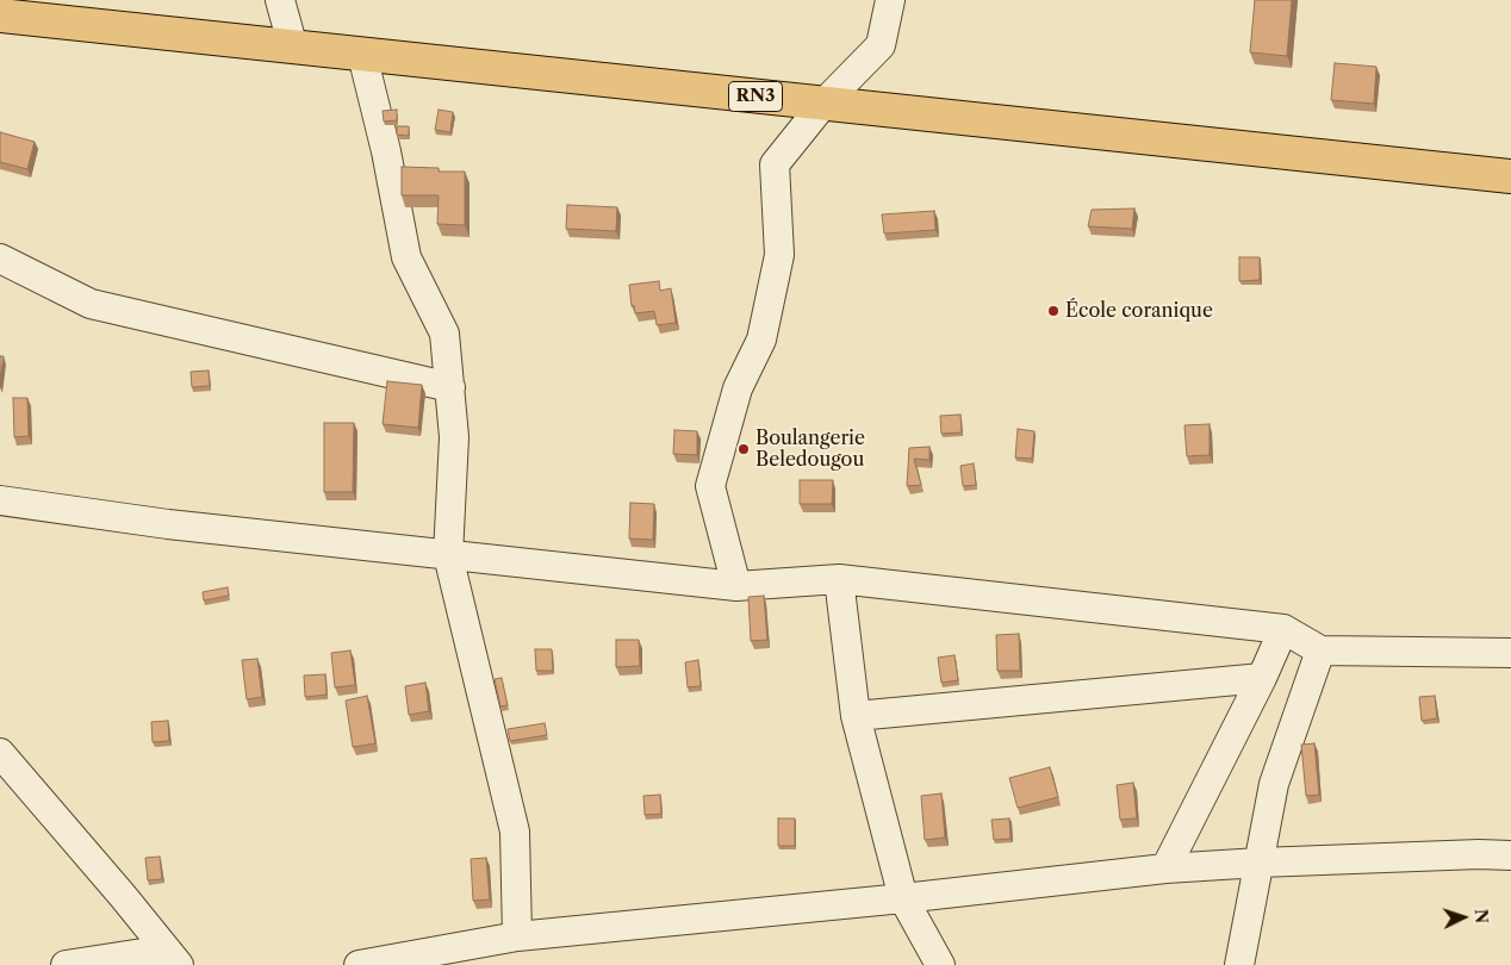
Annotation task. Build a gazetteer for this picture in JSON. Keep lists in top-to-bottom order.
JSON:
{
  "streets": {
    "highway": ["RN3"]
  },
  "places": ["École coranique", "Boulangerie Beledougou"],
  "north": "right"
}
